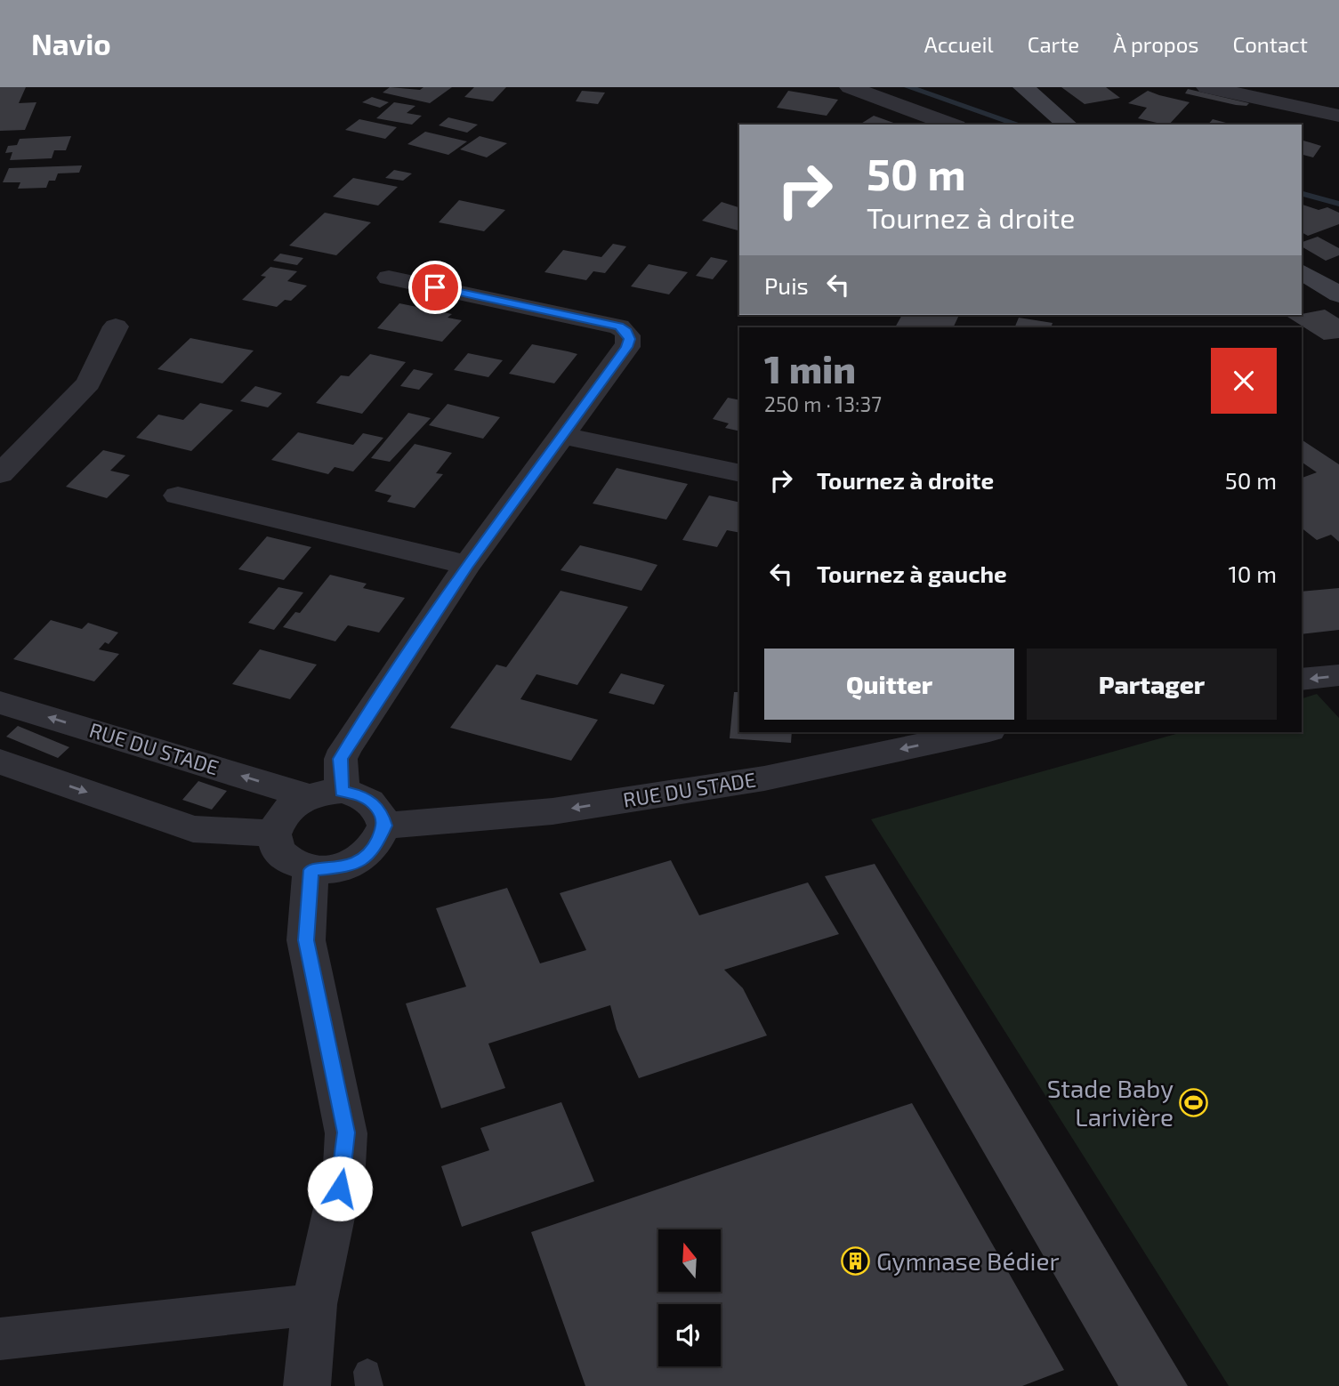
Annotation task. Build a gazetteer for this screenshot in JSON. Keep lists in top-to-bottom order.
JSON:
{
  "streets": {
    "street": ["RUE DU STADE"]
  },
  "places": {
    "sports": ["Stade Baby Larivière"],
    "building": ["Gymnase Bédier"]
  },
  "north": "top",
  "page": {
    "header": "Navio",
    "nav": [
      "Accueil",
      "Carte",
      "À propos",
      "Contact"
    ],
    "turn": ["50 m", "Tournez à droite"],
    "then": "Puis",
    "heading": ["1 min", "250 m · 13:37"],
    "list": [
      {
        "name": "Tournez à droite",
        "value": "50 m"
      },
      {
        "name": "Tournez à gauche",
        "value": "10 m"
      }
    ],
    "buttons": ["Quitter", "Partager"]
  }
}
